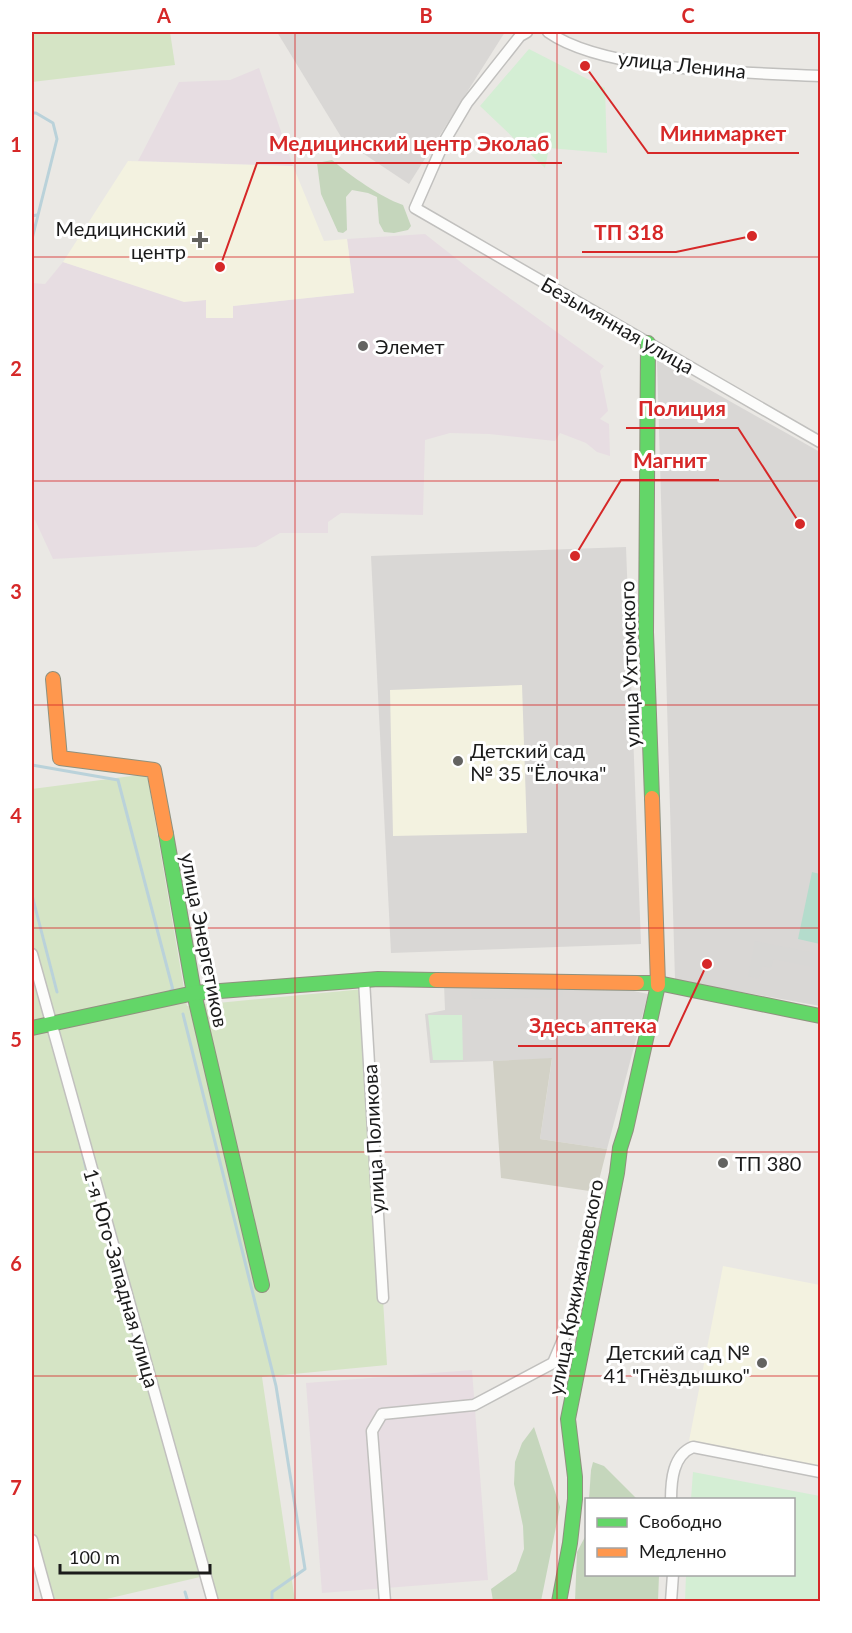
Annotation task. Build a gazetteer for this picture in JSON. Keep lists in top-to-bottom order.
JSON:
{
  "streets": {
    "street": [
      "улица Ленина",
      "Безымянная улица",
      "улица Ухтомского",
      "улица Энергетиков",
      "улица Поликова",
      "1-я Юго-Западная улица",
      "улица Кржижановского"
    ]
  },
  "crossings": [
    ["Безымянная улица", "улица Ухтомского"],
    ["улица Ухтомского", "улица Кржижановского"]
  ],
  "places": {
    "other": [
      "Минимаркет",
      "ТП 318",
      "Медицинский центр Эколаб",
      "Элемет",
      "Полиция",
      "Магнит",
      "Детский сад № 35 \"Ёлочка\"",
      "Здесь аптека",
      "ТП 380",
      "Детский сад № 41 \"Гнёздышко\""
    ],
    "health": ["Медицинский центр"]
  },
  "legend": ["Свободно", "Медленно"],
  "scale_bar": "100 m",
  "grid": {
    "columns": ["A", "B", "C"],
    "rows": [
      "1",
      "2",
      "3",
      "4",
      "5",
      "6",
      "7"
    ]
  }
}
